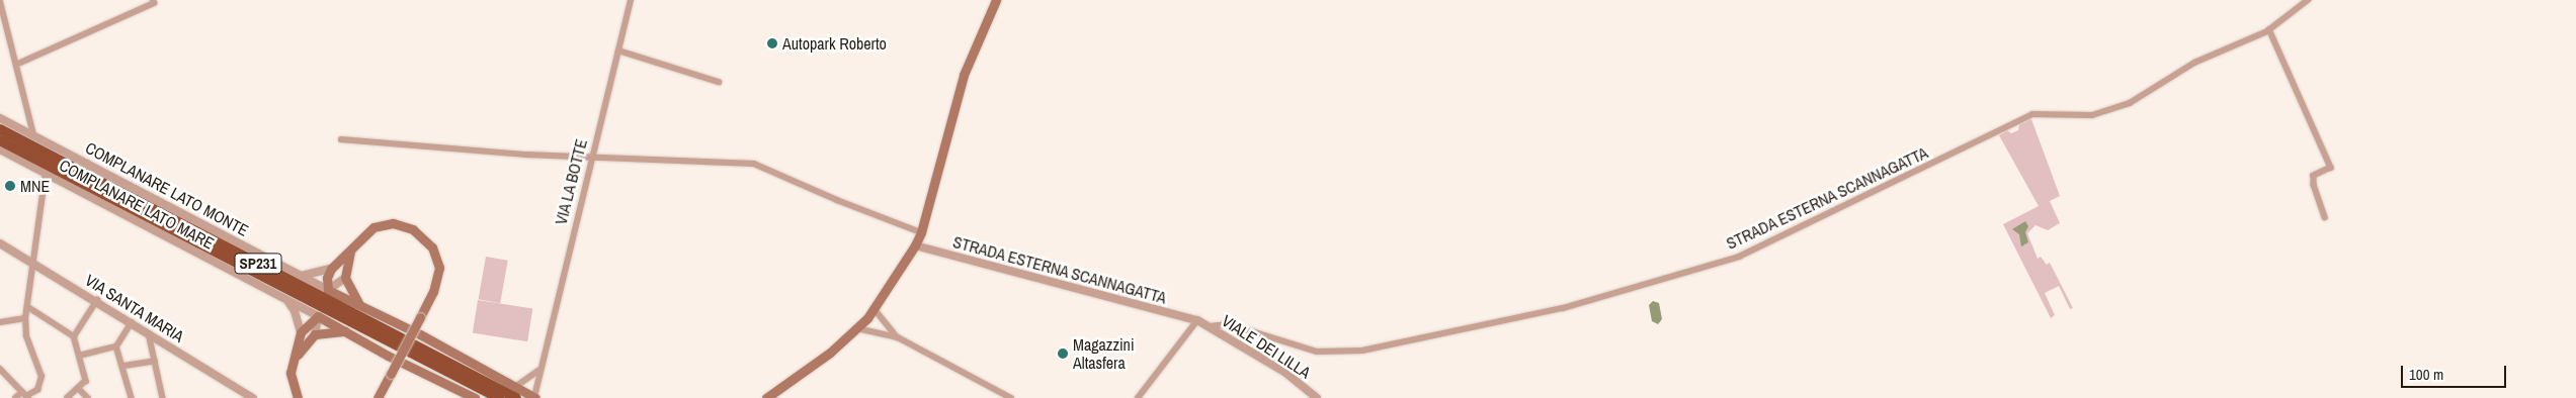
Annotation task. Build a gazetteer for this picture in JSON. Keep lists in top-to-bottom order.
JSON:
{
  "streets": {
    "highway": ["SP231"],
    "main road": ["COMPLANARE LATO MONTE", "COMPLANARE LATO MARE"],
    "street": [
      "VIA LA BOTTE",
      "STRADA ESTERNA SCANNAGATTA",
      "VIA SANTA MARIA",
      "VIALE DEI LILLA"
    ]
  },
  "crossings": [
    ["VIA LA BOTTE", "COMPLANARE LATO MONTE"],
    ["STRADA ESTERNA SCANNAGATTA", "VIALE DEI LILLA"]
  ],
  "places": ["Autopark Roberto", "MNE", "Magazzini Altasfera"],
  "scale_bar": "100 m"
}
